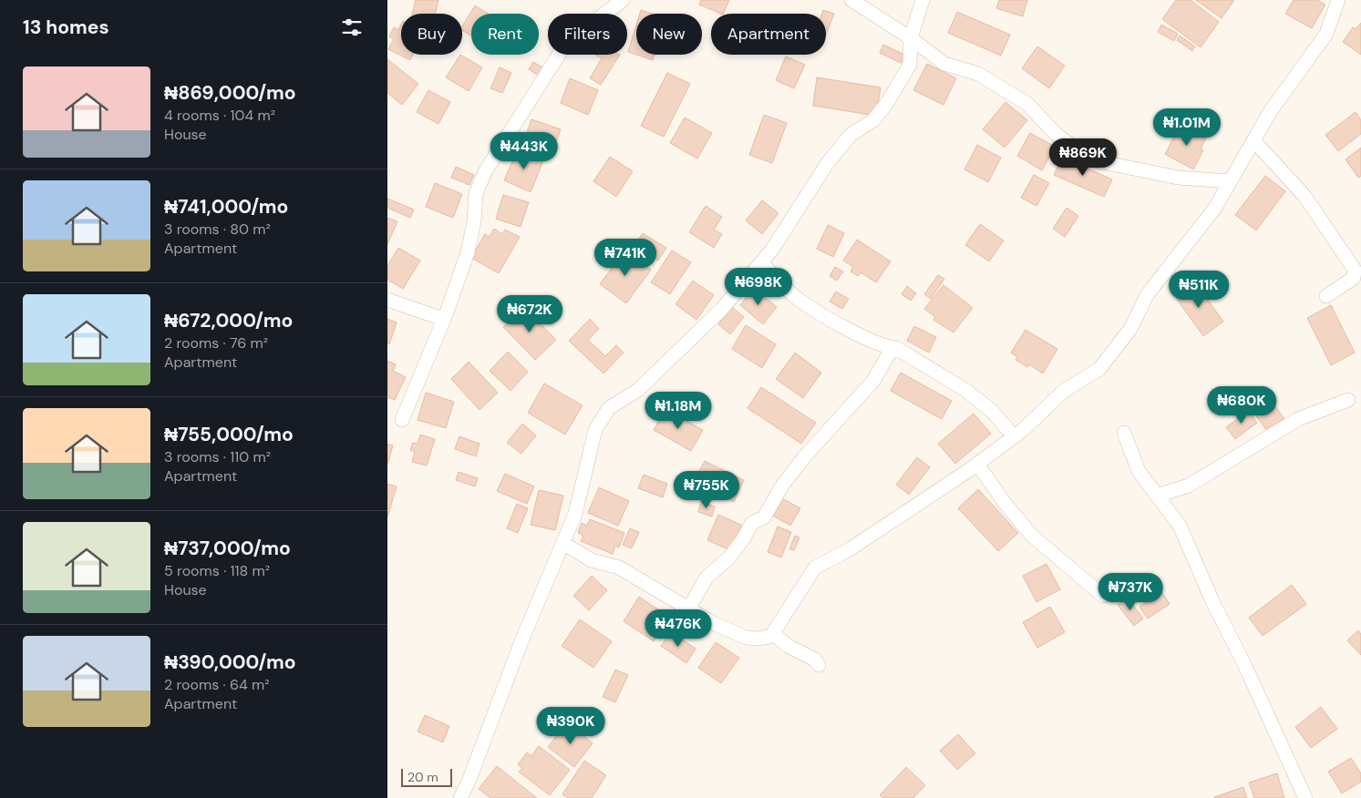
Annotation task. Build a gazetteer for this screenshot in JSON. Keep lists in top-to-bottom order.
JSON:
{
  "scale_bar": "20 m",
  "page": {
    "heading": "13 homes",
    "chip": [
      "Buy",
      "Rent",
      "Filters",
      "New",
      "Apartment"
    ],
    "list": [
      {
        "name": "₦869,000/mo",
        "note": "4 rooms · 104 m² · House"
      },
      {
        "name": "₦741,000/mo",
        "note": "3 rooms · 80 m² · Apartment"
      },
      {
        "name": "₦672,000/mo",
        "note": "2 rooms · 76 m² · Apartment"
      },
      {
        "name": "₦755,000/mo",
        "note": "3 rooms · 110 m² · Apartment"
      },
      {
        "name": "₦737,000/mo",
        "note": "5 rooms · 118 m² · House"
      },
      {
        "name": "₦390,000/mo",
        "note": "2 rooms · 64 m² · Apartment"
      }
    ],
    "price": [
      "₦1.01M",
      "₦443K",
      "₦869K",
      "₦741K",
      "₦698K",
      "₦511K",
      "₦672K",
      "₦680K",
      "₦1.18M",
      "₦755K",
      "₦737K",
      "₦476K",
      "₦390K"
    ],
    "scale": "20 m"
  }
}
